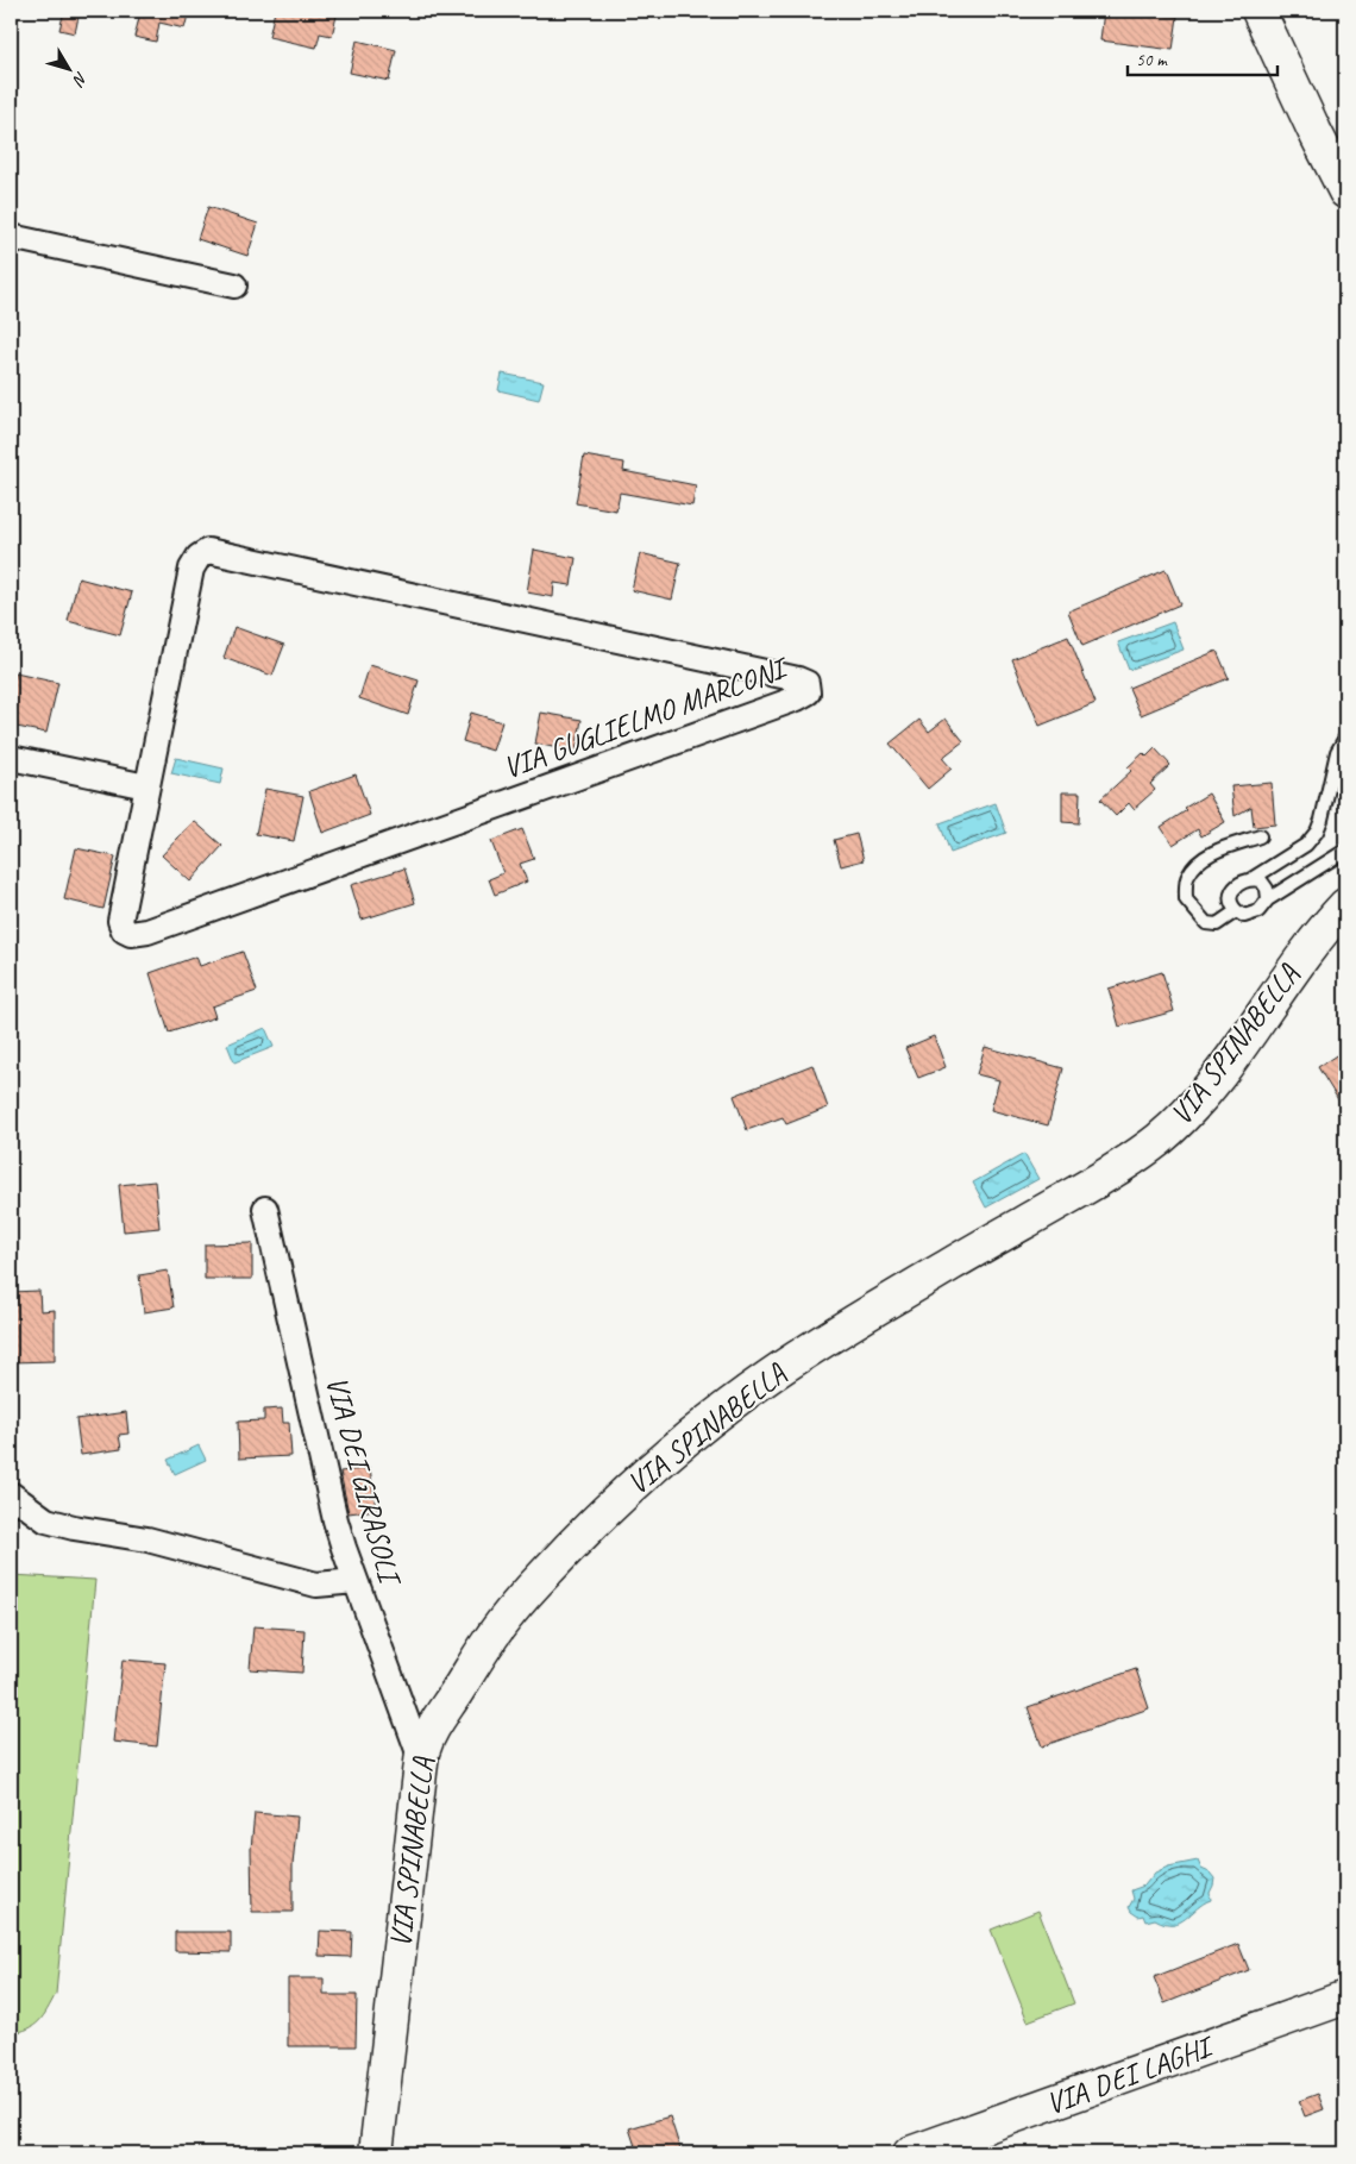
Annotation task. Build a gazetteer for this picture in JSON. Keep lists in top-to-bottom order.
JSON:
{
  "streets": {
    "street": [
      "VIA GUGLIELMO MARCONI",
      "VIA SPINABELLA",
      "VIA DEI GIRASOLI",
      "VIA DEI LAGHI"
    ]
  },
  "crossings": [
    ["VIA SPINABELLA", "VIA DEI GIRASOLI"]
  ],
  "scale_bar": "50 m",
  "north": "bottom right"
}
